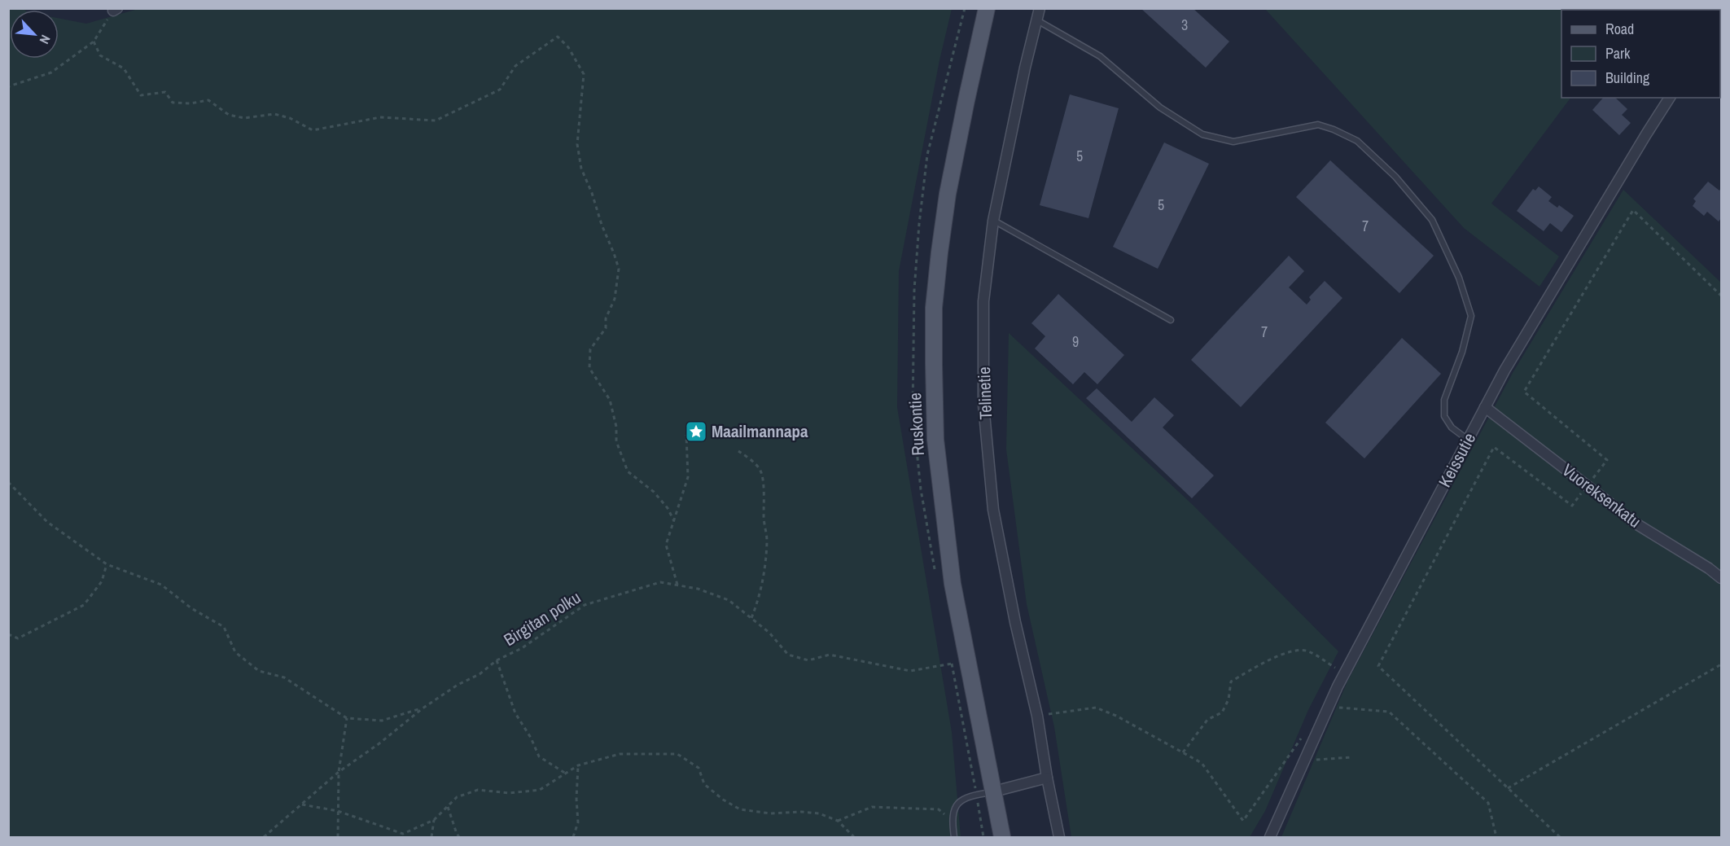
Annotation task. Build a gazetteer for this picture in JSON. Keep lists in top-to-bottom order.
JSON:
{
  "streets": {
    "main road": ["Ruskontie"],
    "street": ["Telinetie", "Keissutie", "Vuoreksenkatu"],
    "path": ["Birgitan polku"]
  },
  "crossings": [
    ["Keissutie", "Vuoreksenkatu"]
  ],
  "places": {
    "place": ["Maailmannapa"]
  },
  "house_numbers": [
    "3",
    "5",
    "5",
    "7",
    "7",
    "9"
  ],
  "legend": ["Road", "Park", "Building"],
  "north": "bottom right"
}
